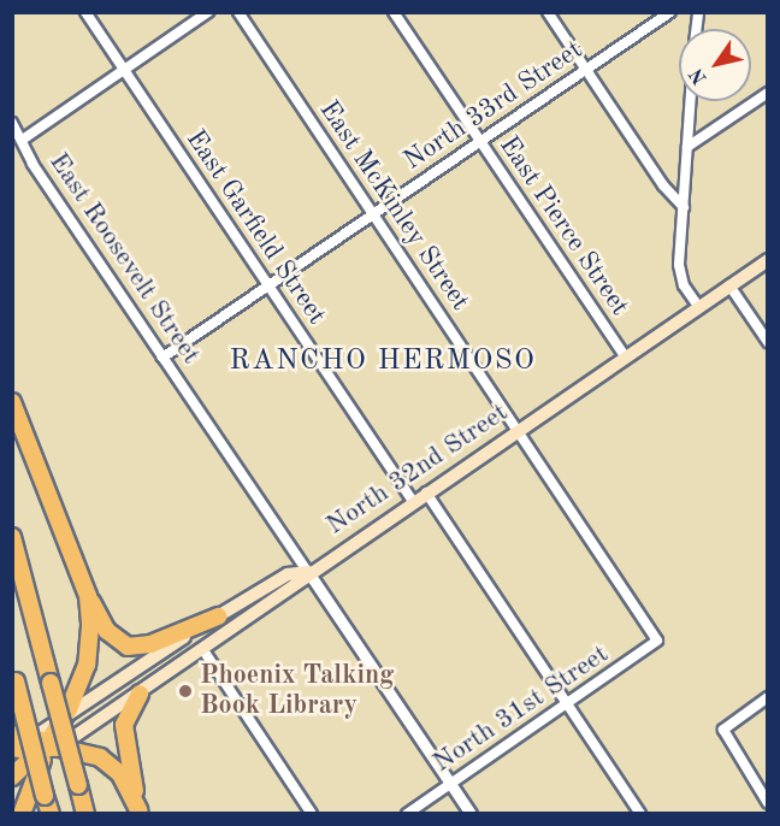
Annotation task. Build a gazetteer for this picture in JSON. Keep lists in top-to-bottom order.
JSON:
{
  "streets": {
    "main road": ["North 32nd Street"],
    "street": [
      "North 33rd Street",
      "East McKinley Street",
      "East Pierce Street",
      "East Garfield Street",
      "East Roosevelt Street",
      "North 31st Street"
    ]
  },
  "crossings": [
    ["North 33rd Street", "East McKinley Street"],
    ["North 33rd Street", "East Pierce Street"],
    ["North 33rd Street", "East Garfield Street"],
    ["North 33rd Street", "East Roosevelt Street"],
    ["East McKinley Street", "North 32nd Street"],
    ["East McKinley Street", "North 31st Street"],
    ["East Pierce Street", "North 32nd Street"],
    ["East Garfield Street", "North 32nd Street"],
    ["East Roosevelt Street", "North 32nd Street"],
    ["East Roosevelt Street", "North 31st Street"]
  ],
  "districts": ["RANCHO HERMOSO"],
  "places": ["Phoenix Talking Book Library"],
  "north": "bottom left"
}
